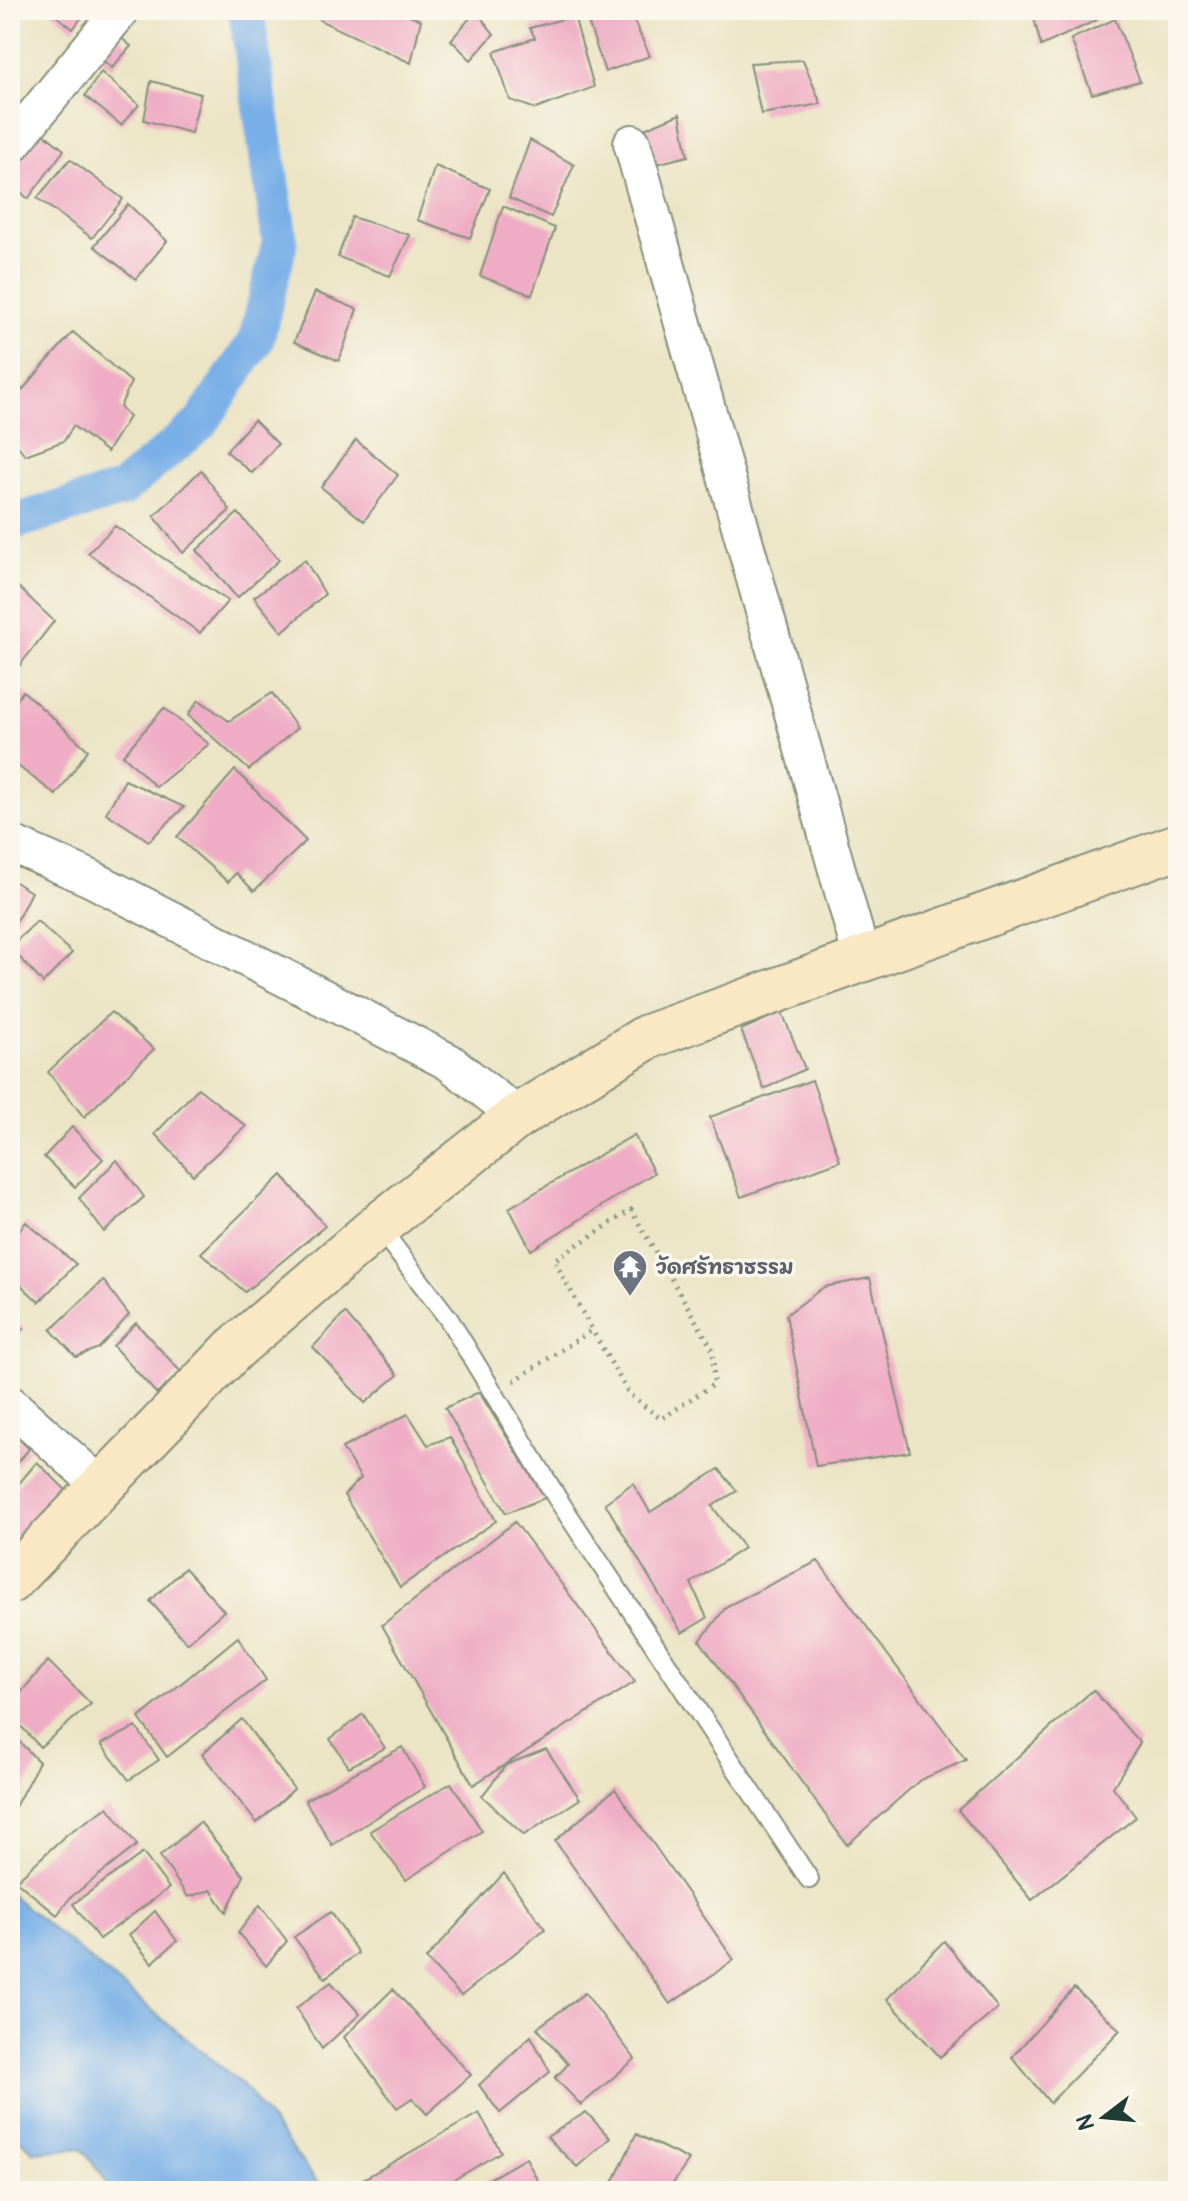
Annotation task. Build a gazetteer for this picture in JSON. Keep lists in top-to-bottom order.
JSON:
{
  "places": {
    "temple": ["วัดศรัทธาธรรม"]
  },
  "north": "left"
}
